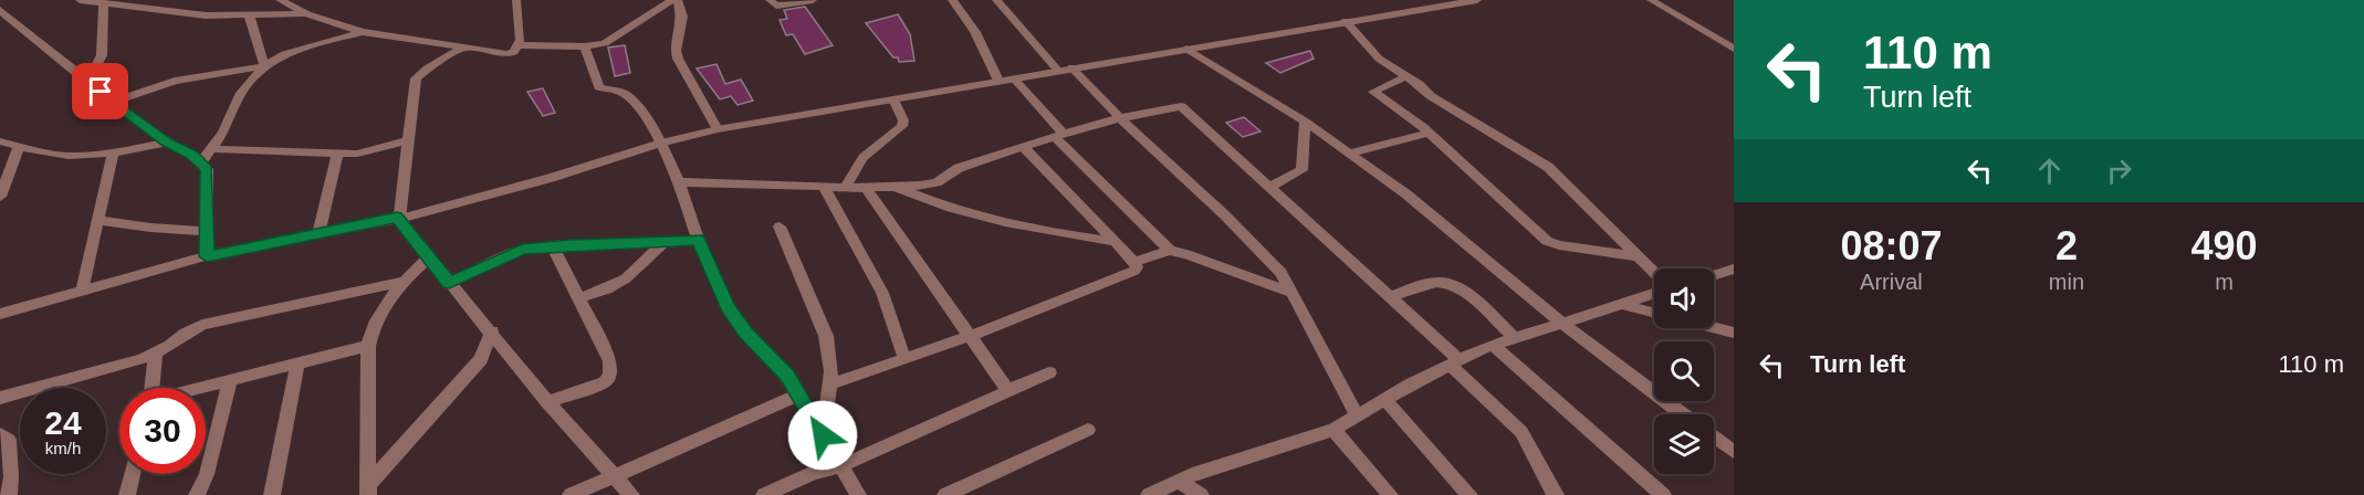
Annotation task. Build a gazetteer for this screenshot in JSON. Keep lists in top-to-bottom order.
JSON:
{
  "page": {
    "turn": ["110 m", "Turn left"],
    "eta": [
      "08:07",
      "Arrival",
      "2",
      "min",
      "490",
      "m"
    ],
    "list": [
      {
        "name": "Turn left",
        "value": "110 m"
      }
    ],
    "speed": "24 km/h",
    "limit": "30"
  }
}
